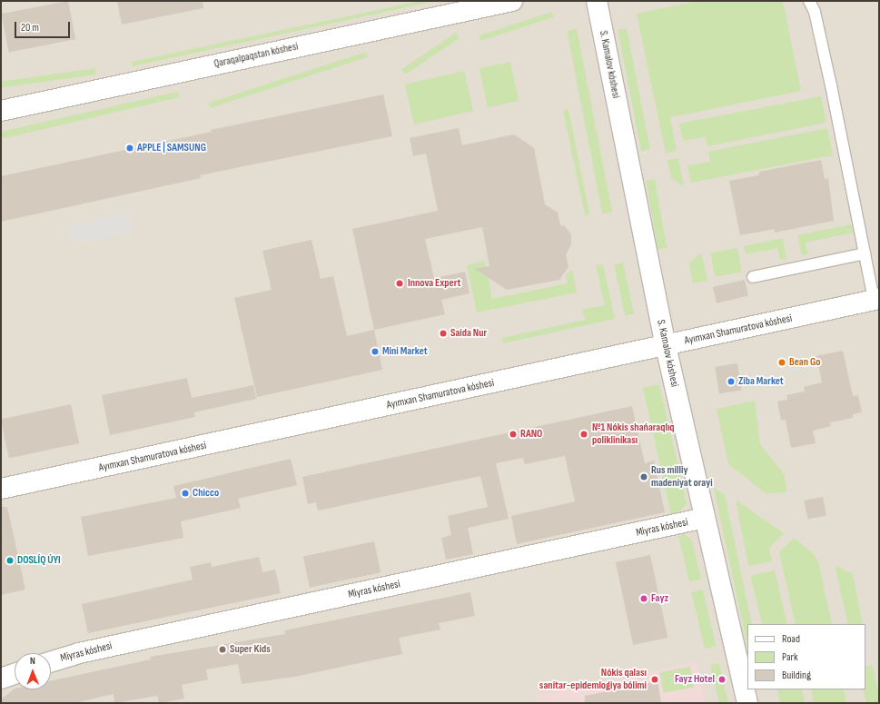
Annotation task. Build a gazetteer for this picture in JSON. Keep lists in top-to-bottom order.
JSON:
{
  "streets": {
    "street": [
      "Qaraqalpaqstan kóshesi",
      "S. Kamalov kóshesi",
      "Ayımxan Shamuratova kóshesi",
      "Miyras kóshesi"
    ]
  },
  "crossings": [
    ["S. Kamalov kóshesi", "Ayımxan Shamuratova kóshesi"],
    ["S. Kamalov kóshesi", "Miyras kóshesi"]
  ],
  "places": [
    "APPLE | SAMSUNG",
    "Innova Expert",
    "Saida Nur",
    "Mini Market",
    "Bean Go",
    "Ziba Market",
    "RANO",
    "№1 Nókis shańaraqlıq poliklinikası",
    "Rus milliy madeniyat orayi",
    "Chicco",
    "DOSLÍQ ÚYI",
    "Fayz",
    "Super Kids",
    "Nókis qalası sanitar-epidemlogiya bólimi",
    "Fayz Hotel"
  ],
  "legend": ["Road", "Park", "Building"],
  "scale_bar": "20 m",
  "north": "top"
}
